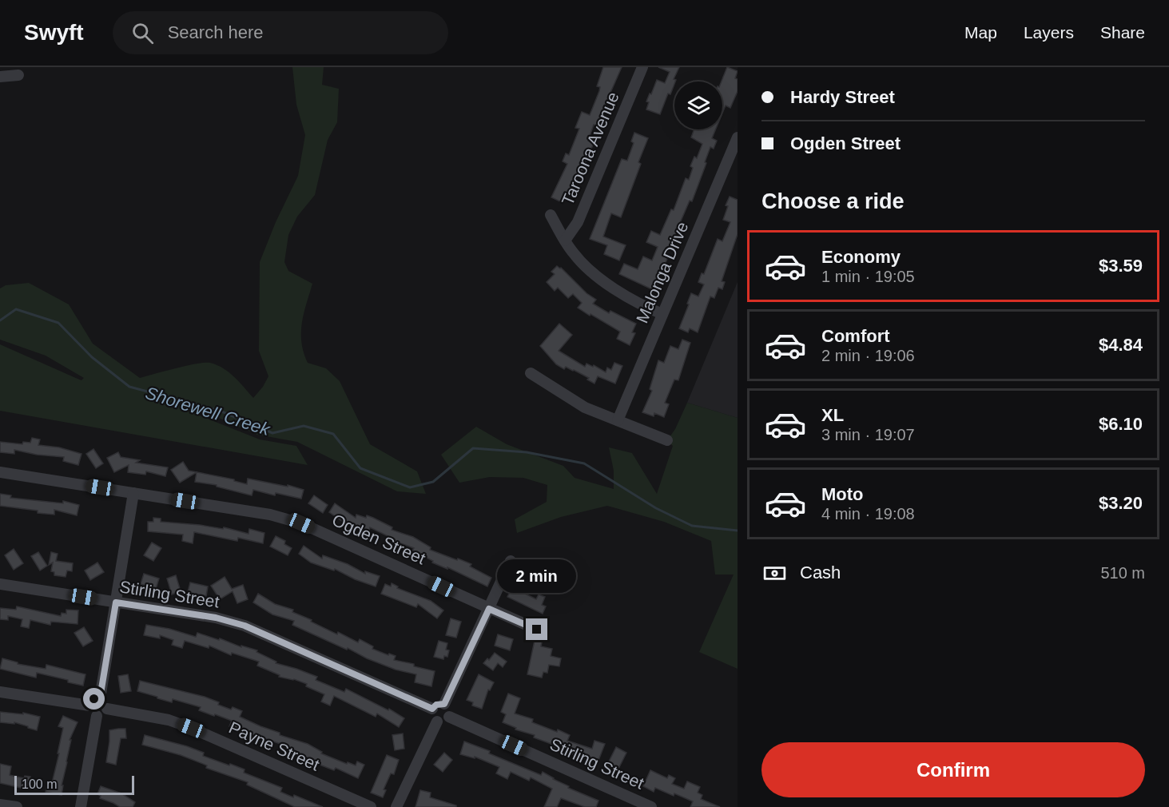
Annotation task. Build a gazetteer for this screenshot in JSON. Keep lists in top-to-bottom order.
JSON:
{
  "streets": {
    "street": [
      "Taroona Avenue",
      "Malonga Drive",
      "Ogden Street",
      "Stirling Street",
      "Payne Street"
    ]
  },
  "water": ["Shorewell Creek"],
  "scale_bar": "100 m",
  "page": {
    "header": "Swyft",
    "search": "Search here",
    "nav": ["Map", "Layers", "Share"],
    "banner": ["Hardy Street", "Ogden Street"],
    "heading": "Choose a ride",
    "list": [
      {
        "name": "Economy",
        "note": "1 min · 19:05",
        "value": "$3.59"
      },
      {
        "name": "Comfort",
        "note": "2 min · 19:06",
        "value": "$4.84"
      },
      {
        "name": "XL",
        "note": "3 min · 19:07",
        "value": "$6.10"
      },
      {
        "name": "Moto",
        "note": "4 min · 19:08",
        "value": "$3.20"
      }
    ],
    "pay": ["Cash", "510 m"],
    "bubble": "2 min",
    "buttons": "Confirm",
    "scale": "100 m"
  }
}
